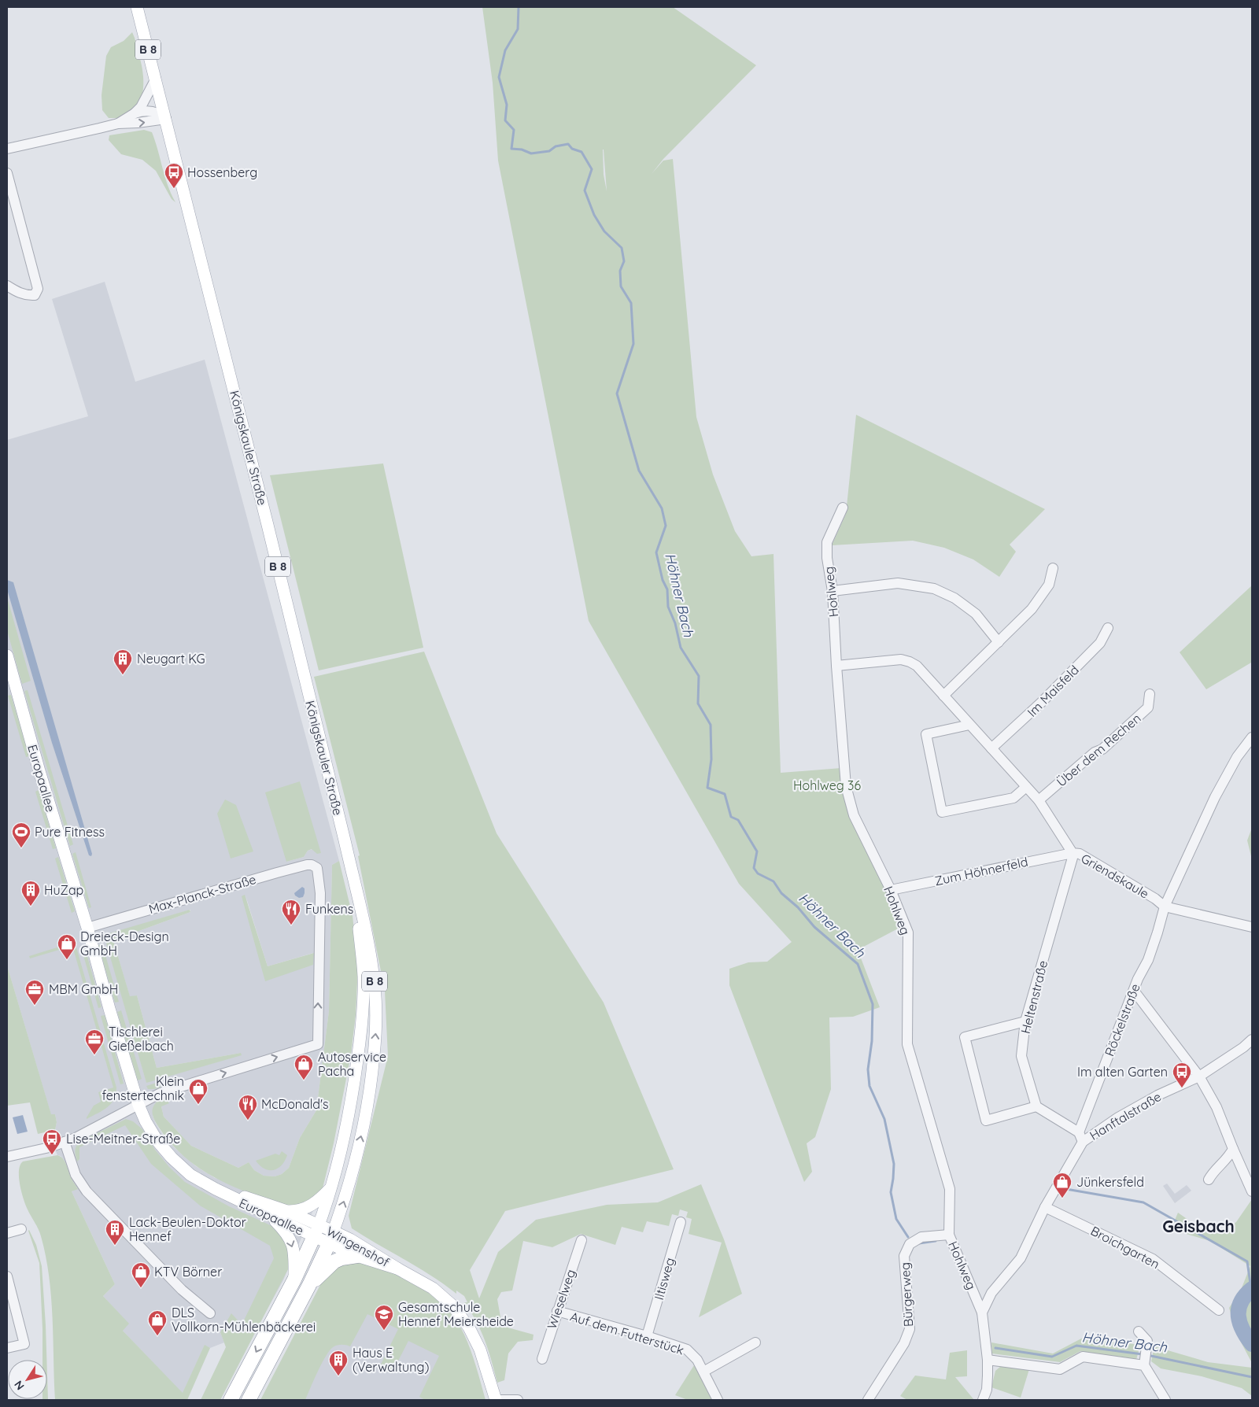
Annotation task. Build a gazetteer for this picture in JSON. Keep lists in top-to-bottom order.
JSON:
{
  "streets": {
    "main road": [
      "B 8",
      "Königskauler Straße",
      "Europaallee",
      "Wingenshof"
    ],
    "street": [
      "Hohlweg",
      "Im Maisfeld",
      "Über dem Rechen",
      "Zum Höhnerfeld",
      "Griendskaule",
      "Max-Planck-Straße",
      "Heltenstraße",
      "Röckelstraße",
      "Hanftalstraße",
      "Broichgarten",
      "Iltisweg",
      "Bürgerweg",
      "Wieselweg",
      "Auf dem Futterstück"
    ]
  },
  "crossings": [
    ["B 8", "Königskauler Straße"],
    ["B 8", "Europaallee"],
    ["Königskauler Straße", "Europaallee"],
    ["Königskauler Straße", "Wingenshof"],
    ["Hohlweg", "Zum Höhnerfeld"],
    ["Hohlweg", "Griendskaule"],
    ["Hohlweg", "Hanftalstraße"],
    ["Hohlweg", "Bürgerweg"],
    ["Im Maisfeld", "Griendskaule"],
    ["Über dem Rechen", "Griendskaule"],
    ["Europaallee", "Max-Planck-Straße"],
    ["Europaallee", "Wingenshof"],
    ["Zum Höhnerfeld", "Griendskaule"],
    ["Zum Höhnerfeld", "Heltenstraße"],
    ["Griendskaule", "Heltenstraße"],
    ["Griendskaule", "Röckelstraße"],
    ["Hanftalstraße", "Broichgarten"],
    ["Iltisweg", "Auf dem Futterstück"],
    ["Wieselweg", "Auf dem Futterstück"]
  ],
  "districts": ["Geisbach"],
  "water": ["Höhner Bach"],
  "parks": ["Hohlweg 36"],
  "places": {
    "bus stop": ["Hossenberg", "Im alten Garten", "Lise-Meitner-Straße"],
    "building": [
      "Neugart KG",
      "HuZap",
      "Lack-Beulen-Doktor Hennef",
      "Haus E (Verwaltung)"
    ],
    "sports": ["Pure Fitness"],
    "restaurant": ["Funkens", "McDonald's"],
    "shop": [
      "Dreieck-Design GmbH",
      "Autoservice Pacha",
      "Klein fenstertechnik",
      "Jünkersfeld",
      "KTV Börner",
      "DLS Vollkorn-Mühlenbäckerei"
    ],
    "office": ["MBM GmbH", "Tischlerei Gießelbach"],
    "school or university": ["Gesamtschule Hennef Meiersheide"]
  },
  "north": "bottom left"
}
